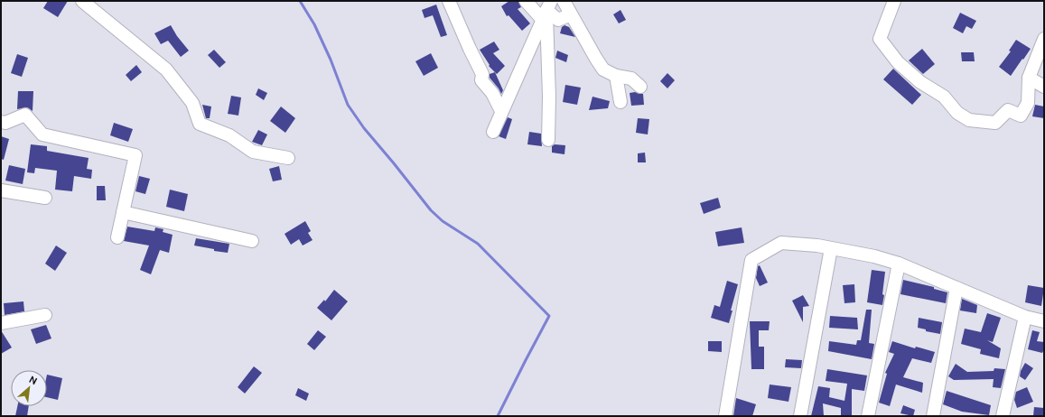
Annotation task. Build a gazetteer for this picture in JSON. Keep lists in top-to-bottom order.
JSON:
{
  "north": "top right"
}
